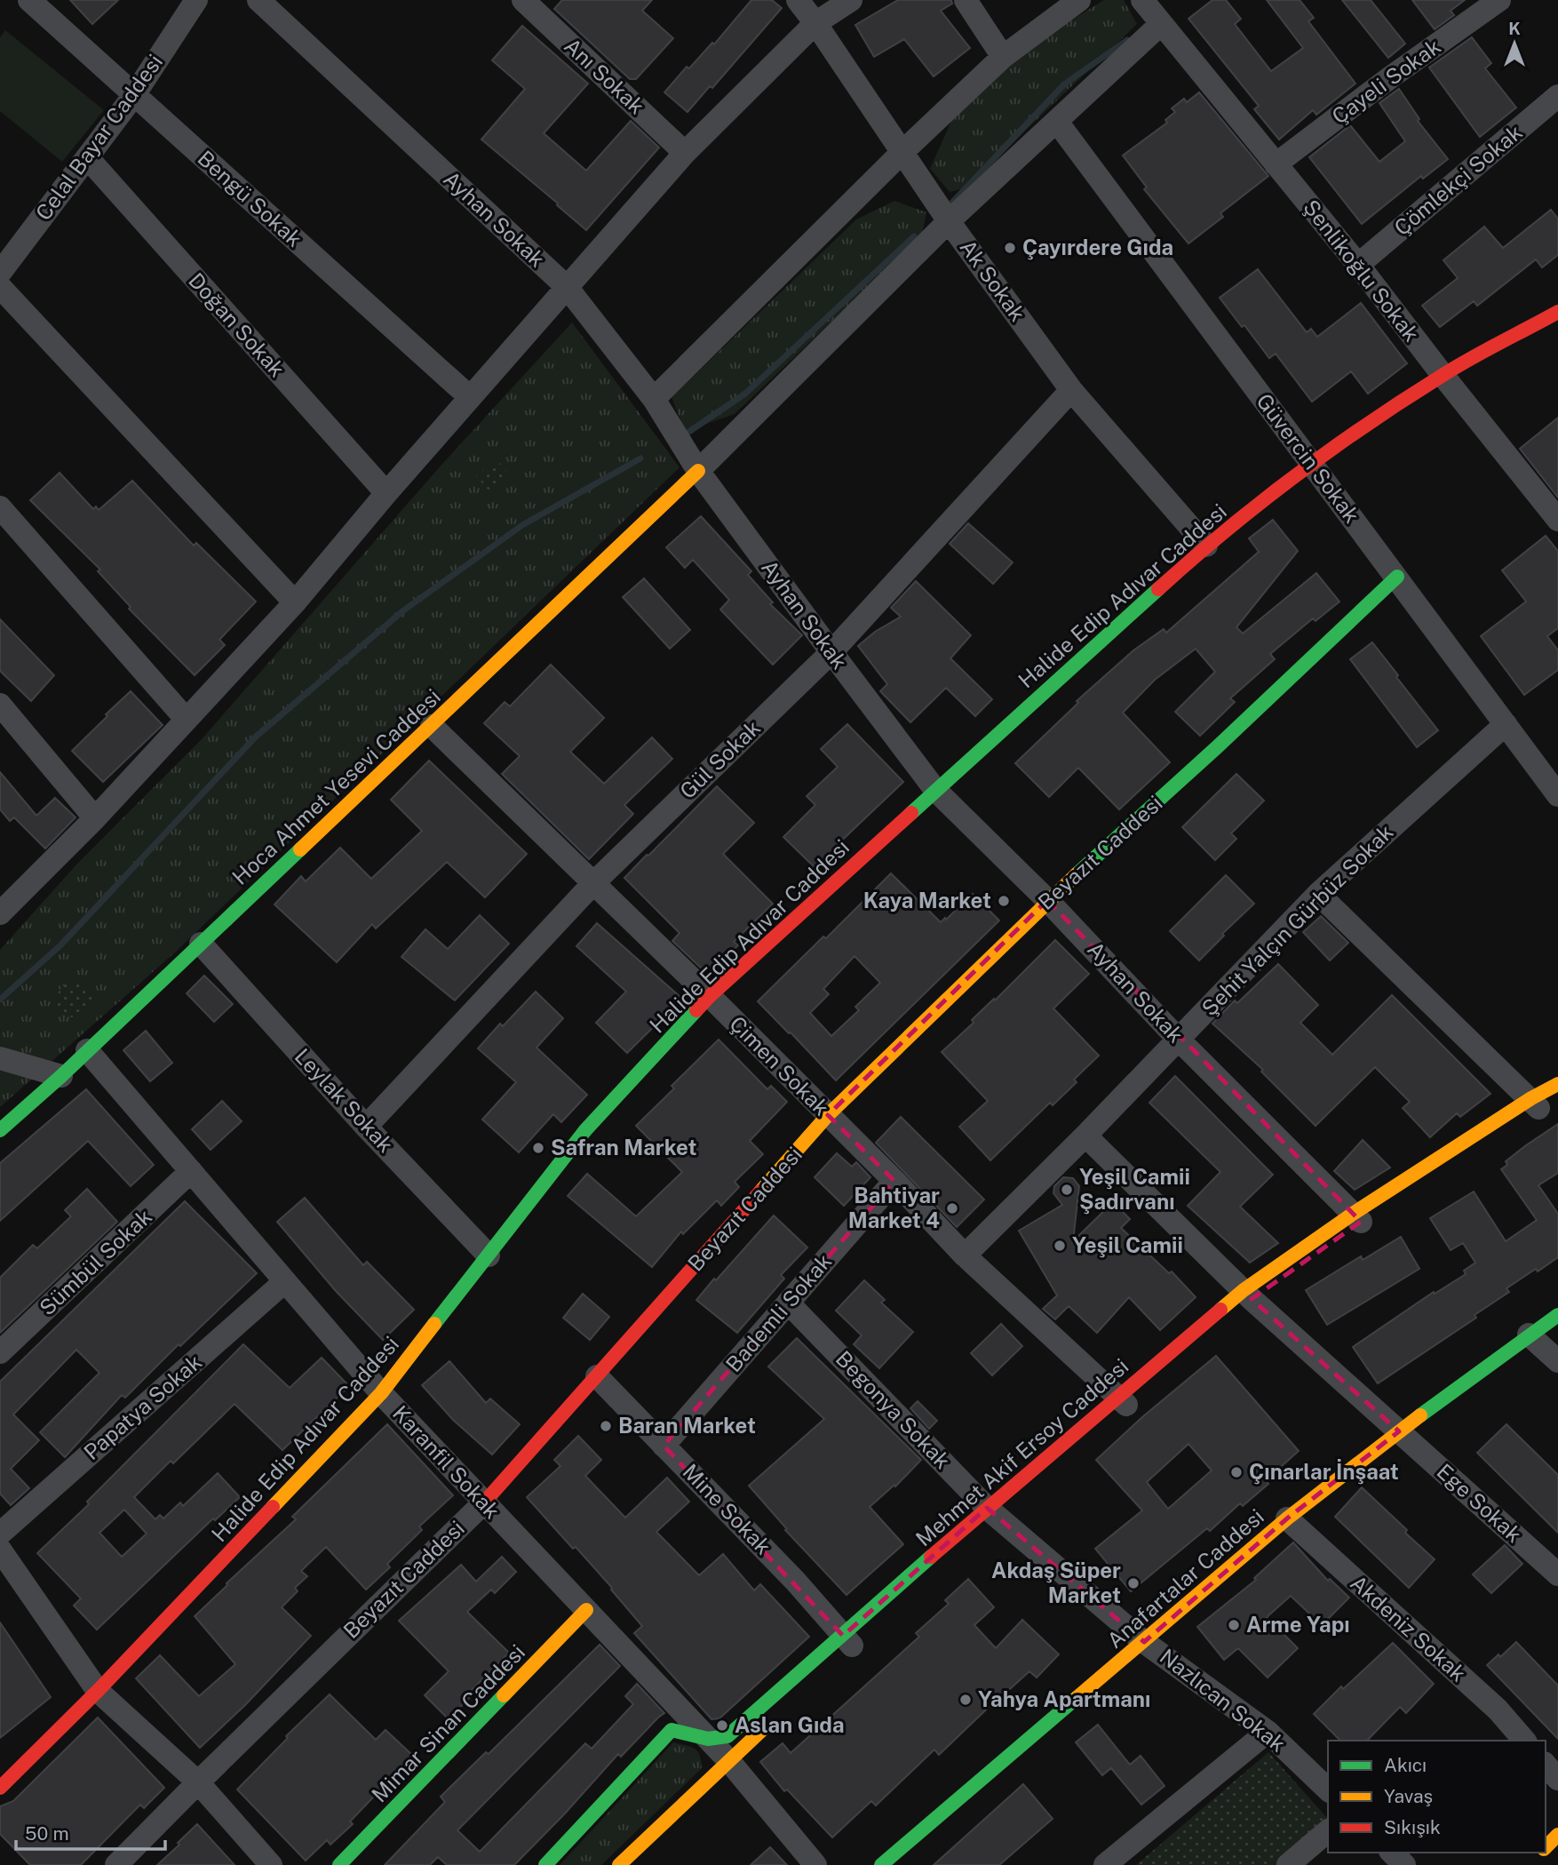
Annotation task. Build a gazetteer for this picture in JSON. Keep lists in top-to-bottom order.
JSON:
{
  "streets": {
    "street": [
      "Anı Sokak",
      "Çayeli Sokak",
      "Celal Bayar Caddesi",
      "Çömlekçi Sokak",
      "Bengü Sokak",
      "Ayhan Sokak",
      "Şenlikoğlu Sokak",
      "Ak Sokak",
      "Doğan Sokak",
      "Güvercin Sokak",
      "Halide Edip Adıvar Caddesi",
      "Gül Sokak",
      "Hoca Ahmet Yesevi Caddesi",
      "Beyazıt Caddesi",
      "Şehit Yalçın Gürbüz Sokak",
      "Çimen Sokak",
      "Leylak Sokak",
      "Sümbül Sokak",
      "Bademli Sokak",
      "Papatya Sokak",
      "Begonya Sokak",
      "Mehmet Akif Ersoy Caddesi",
      "Karanfil Sokak",
      "Ege Sokak",
      "Mine Sokak",
      "Anafartalar Caddesi",
      "Akdeniz Sokak",
      "Nazlıcan Sokak",
      "Mimar Sinan Caddesi"
    ]
  },
  "crossings": [
    ["Çayeli Sokak", "Şenlikoğlu Sokak"],
    ["Celal Bayar Caddesi", "Bengü Sokak"],
    ["Celal Bayar Caddesi", "Doğan Sokak"],
    ["Çömlekçi Sokak", "Şenlikoğlu Sokak"],
    ["Ayhan Sokak", "Halide Edip Adıvar Caddesi"],
    ["Ayhan Sokak", "Gül Sokak"],
    ["Ayhan Sokak", "Hoca Ahmet Yesevi Caddesi"],
    ["Ayhan Sokak", "Beyazıt Caddesi"],
    ["Ayhan Sokak", "Şehit Yalçın Gürbüz Sokak"],
    ["Ayhan Sokak", "Mehmet Akif Ersoy Caddesi"],
    ["Şenlikoğlu Sokak", "Halide Edip Adıvar Caddesi"],
    ["Ak Sokak", "Halide Edip Adıvar Caddesi"],
    ["Ak Sokak", "Gül Sokak"],
    ["Güvercin Sokak", "Halide Edip Adıvar Caddesi"],
    ["Güvercin Sokak", "Beyazıt Caddesi"],
    ["Güvercin Sokak", "Şehit Yalçın Gürbüz Sokak"],
    ["Halide Edip Adıvar Caddesi", "Çimen Sokak"],
    ["Halide Edip Adıvar Caddesi", "Leylak Sokak"],
    ["Halide Edip Adıvar Caddesi", "Karanfil Sokak"],
    ["Gül Sokak", "Çimen Sokak"],
    ["Gül Sokak", "Leylak Sokak"],
    ["Hoca Ahmet Yesevi Caddesi", "Çimen Sokak"],
    ["Hoca Ahmet Yesevi Caddesi", "Leylak Sokak"],
    ["Hoca Ahmet Yesevi Caddesi", "Karanfil Sokak"],
    ["Beyazıt Caddesi", "Çimen Sokak"],
    ["Beyazıt Caddesi", "Karanfil Sokak"],
    ["Beyazıt Caddesi", "Mine Sokak"],
    ["Şehit Yalçın Gürbüz Sokak", "Çimen Sokak"],
    ["Şehit Yalçın Gürbüz Sokak", "Ege Sokak"],
    ["Çimen Sokak", "Bademli Sokak"],
    ["Çimen Sokak", "Mehmet Akif Ersoy Caddesi"],
    ["Sümbül Sokak", "Karanfil Sokak"],
    ["Bademli Sokak", "Begonya Sokak"],
    ["Bademli Sokak", "Mine Sokak"],
    ["Papatya Sokak", "Karanfil Sokak"],
    ["Begonya Sokak", "Mehmet Akif Ersoy Caddesi"],
    ["Begonya Sokak", "Nazlıcan Sokak"],
    ["Mehmet Akif Ersoy Caddesi", "Karanfil Sokak"],
    ["Mehmet Akif Ersoy Caddesi", "Ege Sokak"],
    ["Mehmet Akif Ersoy Caddesi", "Mine Sokak"],
    ["Mehmet Akif Ersoy Caddesi", "Nazlıcan Sokak"],
    ["Karanfil Sokak", "Mimar Sinan Caddesi"],
    ["Ege Sokak", "Anafartalar Caddesi"],
    ["Anafartalar Caddesi", "Akdeniz Sokak"],
    ["Anafartalar Caddesi", "Nazlıcan Sokak"]
  ],
  "places": [
    "Çayırdere Gıda",
    "Kaya Market",
    "Safran Market",
    "Yeşil Camii Şadırvanı",
    "Bahtiyar Market 4",
    "Yeşil Camii",
    "Baran Market",
    "Çınarlar İnşaat",
    "Akdaş Süper Market",
    "Arme Yapı",
    "Yahya Apartmanı",
    "Aslan Gıda"
  ],
  "legend": ["Akıcı", "Yavaş", "Sıkışık"],
  "scale_bar": "50 m",
  "north": "top"
}
